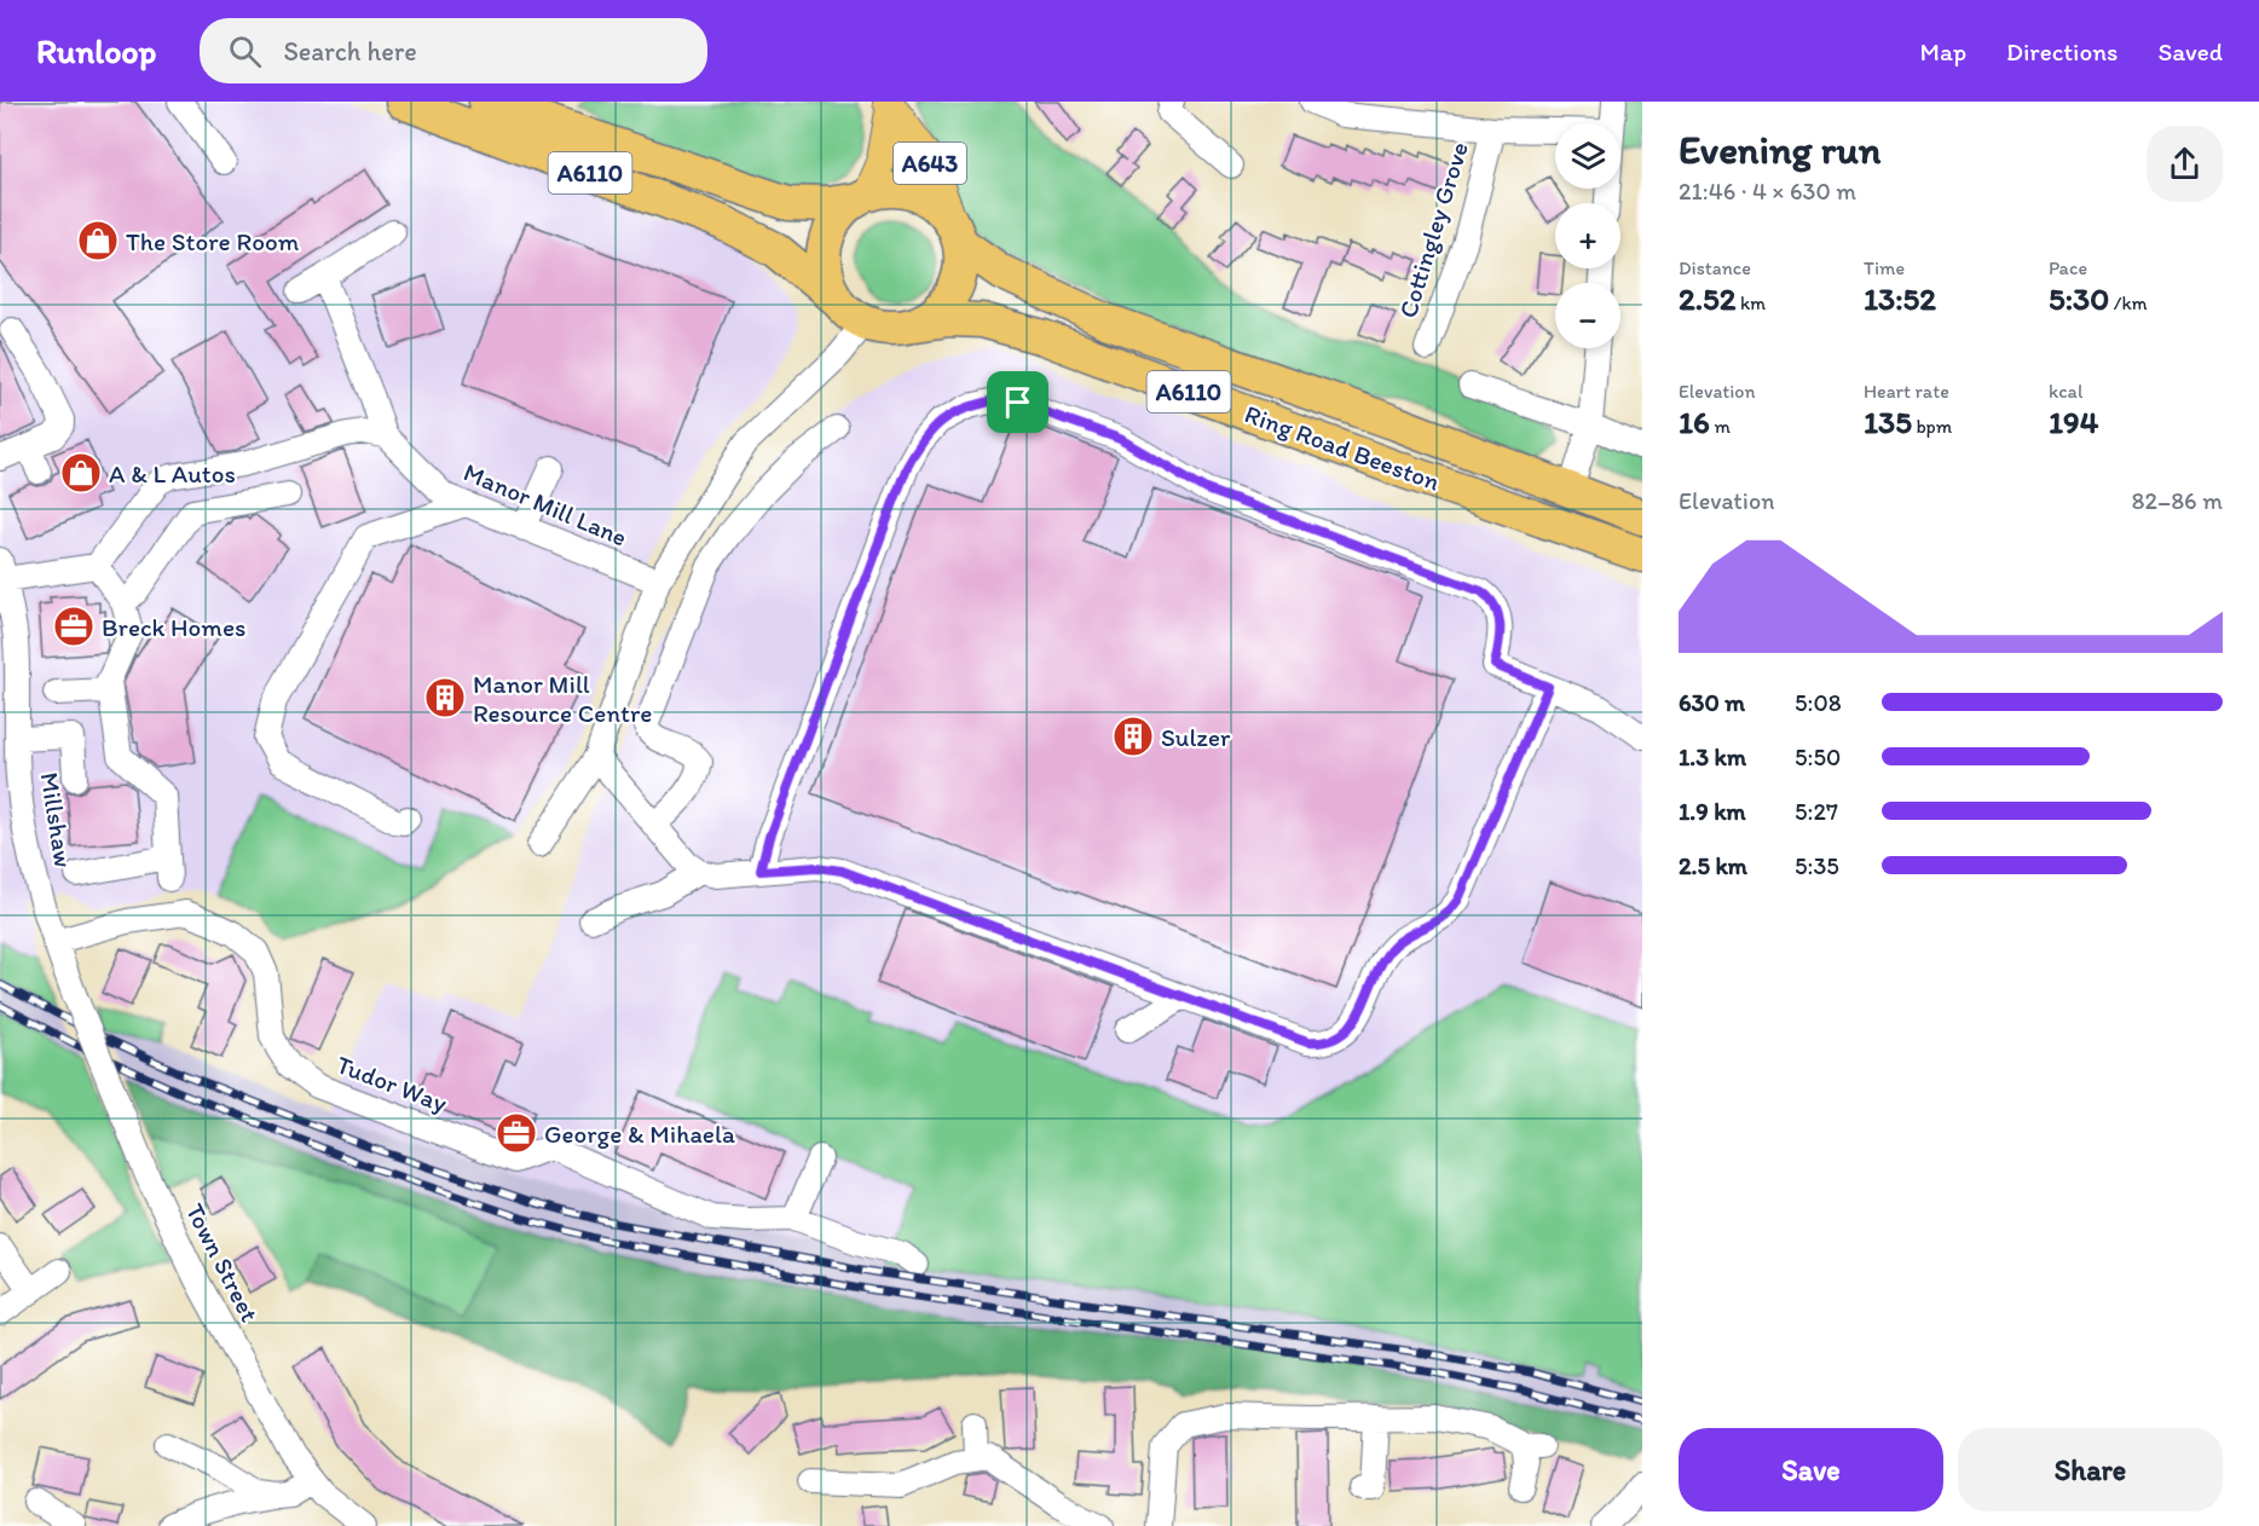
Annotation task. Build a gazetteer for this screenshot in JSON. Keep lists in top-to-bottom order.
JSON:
{
  "streets": {
    "highway": ["A6110", "Ring Road Beeston"],
    "main road": ["A643"],
    "street": [
      "Cottingley Grove",
      "Manor Mill Lane",
      "Millshaw",
      "Tudor Way",
      "Town Street"
    ]
  },
  "crossings": [
    ["A643", "A6110"],
    ["A643", "Ring Road Beeston"],
    ["A6110", "Ring Road Beeston"],
    ["Millshaw", "Tudor Way"],
    ["Millshaw", "Town Street"]
  ],
  "places": {
    "shop": ["The Store Room", "A & L Autos"],
    "office": ["Breck Homes", "George & Mihaela"],
    "building": ["Manor Mill Resource Centre", "Sulzer"]
  },
  "page": {
    "header": "Runloop",
    "search": "Search here",
    "nav": ["Map", "Directions", "Saved"],
    "heading": ["Evening run", "21:46 · 4 × 630 m"],
    "map_buttons": ["+", "−"],
    "stats": [
      ["Distance", "2.52 km"],
      ["Time", "13:52"],
      ["Pace", "5:30 /km"],
      ["Elevation", "16 m"],
      ["Heart rate", "135 bpm"],
      ["kcal", "194"]
    ],
    "chart": ["Elevation", "82–86 m"],
    "list": [
      {
        "name": "630 m",
        "note": "5:08"
      },
      {
        "name": "1.3 km",
        "note": "5:50"
      },
      {
        "name": "1.9 km",
        "note": "5:27"
      },
      {
        "name": "2.5 km",
        "note": "5:35"
      }
    ],
    "buttons": ["Save", "Share"]
  }
}
